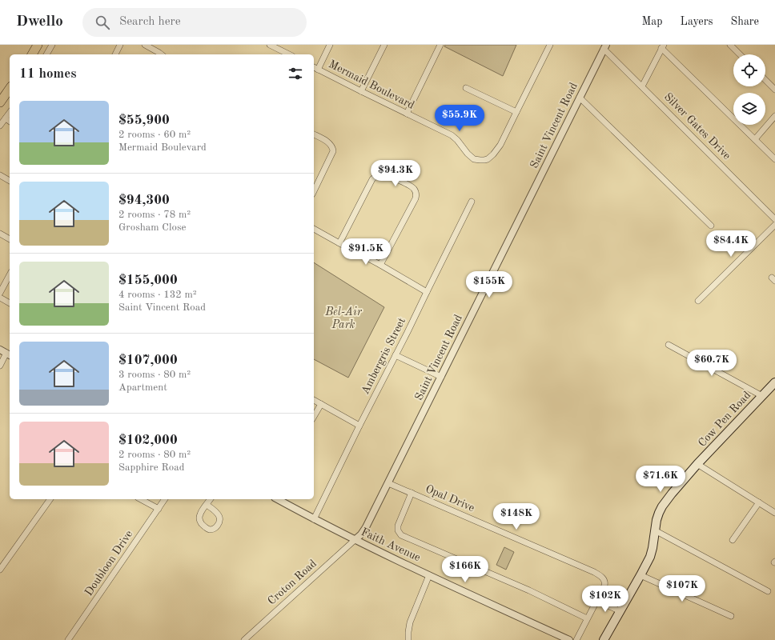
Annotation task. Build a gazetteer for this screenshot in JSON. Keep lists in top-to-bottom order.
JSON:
{
  "streets": {
    "main road": ["Cow Pen Road"],
    "street": [
      "Mermaid Boulevard",
      "Saint Vincent Road",
      "Silver Gates Drive",
      "Ambergris Street",
      "Opal Drive",
      "Faith Avenue",
      "Doubloon Drive",
      "Croton Road"
    ]
  },
  "crossings": [
    ["Saint Vincent Road", "Silver Gates Drive"],
    ["Saint Vincent Road", "Opal Drive"],
    ["Saint Vincent Road", "Faith Avenue"],
    ["Saint Vincent Road", "Croton Road"],
    ["Ambergris Street", "Faith Avenue"],
    ["Faith Avenue", "Croton Road"]
  ],
  "parks": ["Bel-Air Park"],
  "page": {
    "header": "Dwello",
    "search": "Search here",
    "nav": ["Map", "Layers", "Share"],
    "heading": "11 homes",
    "list": [
      {
        "name": "$55,900",
        "note": "2 rooms · 60 m² · Mermaid Boulevard"
      },
      {
        "name": "$94,300",
        "note": "2 rooms · 78 m² · Grosham Close"
      },
      {
        "name": "$155,000",
        "note": "4 rooms · 132 m² · Saint Vincent Road"
      },
      {
        "name": "$107,000",
        "note": "3 rooms · 80 m² · Apartment"
      },
      {
        "name": "$102,000",
        "note": "2 rooms · 80 m² · Sapphire Road"
      }
    ],
    "price": [
      "$55.9K",
      "$94.3K",
      "$84.4K",
      "$91.5K",
      "$155K",
      "$60.7K",
      "$71.6K",
      "$148K",
      "$166K",
      "$107K",
      "$102K"
    ]
  }
}
